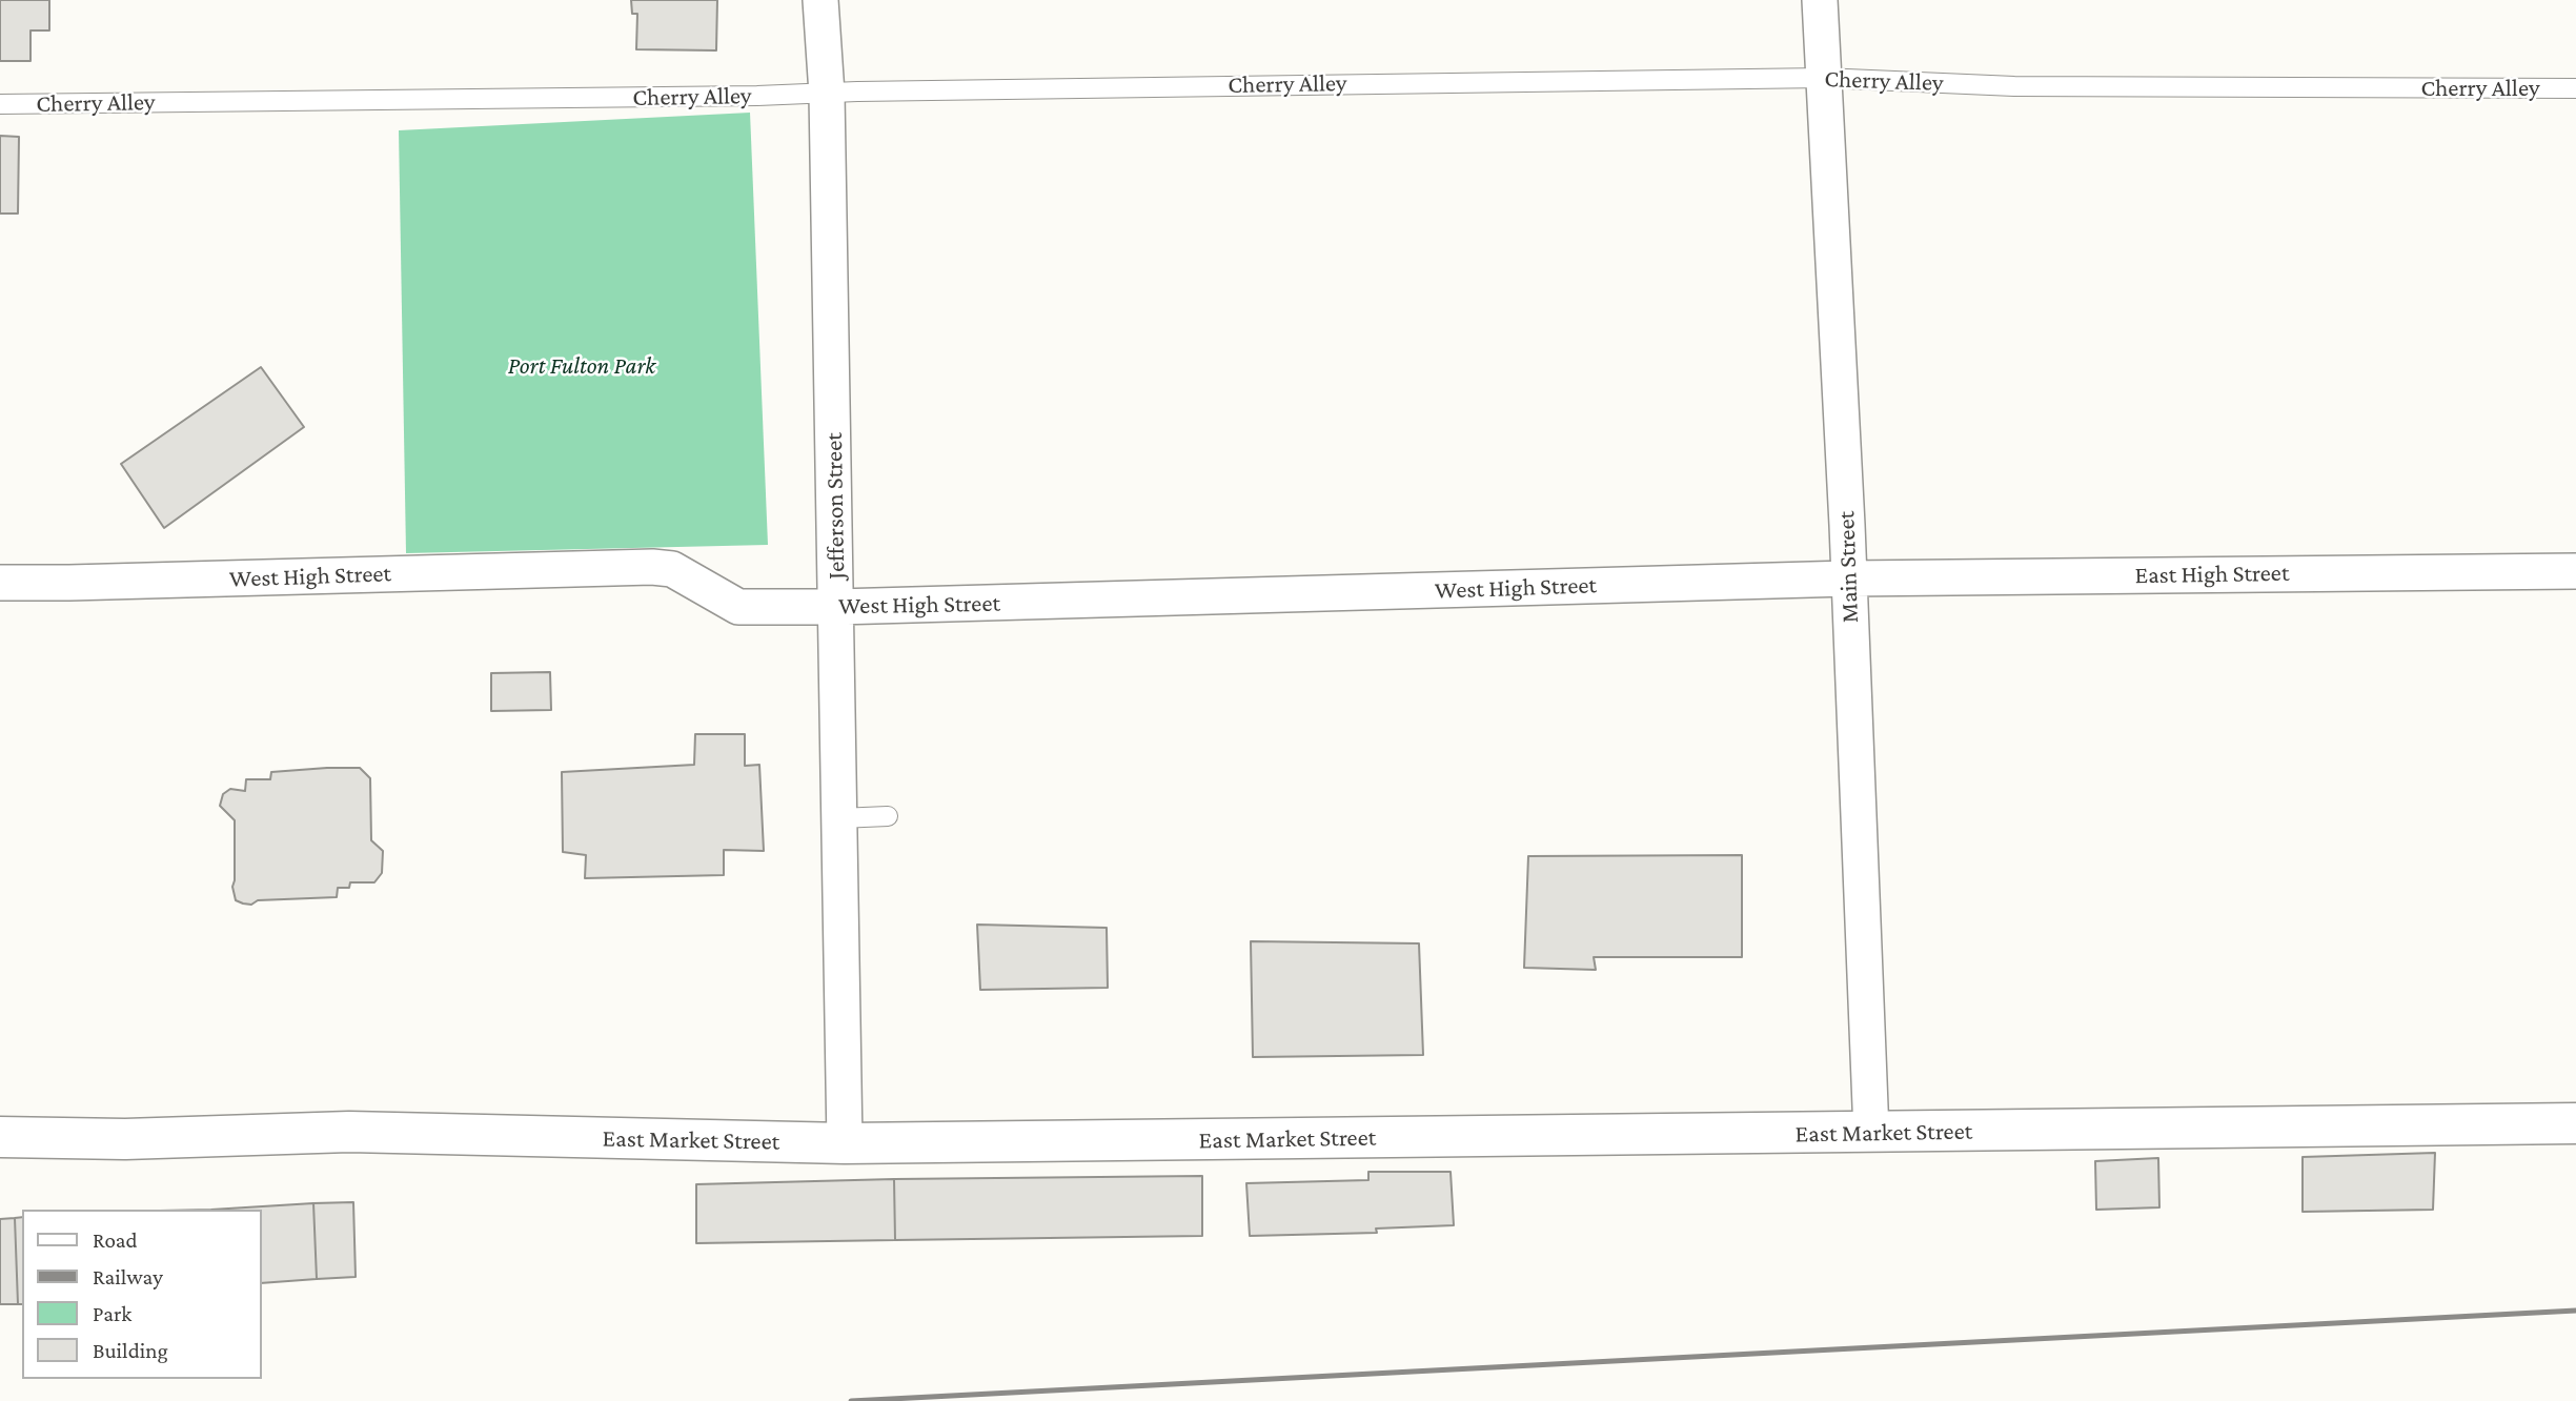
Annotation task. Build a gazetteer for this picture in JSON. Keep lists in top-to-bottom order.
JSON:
{
  "streets": {
    "main road": ["East Market Street"],
    "street": [
      "Jefferson Street",
      "Main Street",
      "East High Street",
      "West High Street"
    ],
    "lane": ["Cherry Alley"]
  },
  "crossings": [
    ["Cherry Alley", "Jefferson Street"],
    ["Cherry Alley", "Main Street"],
    ["Jefferson Street", "West High Street"],
    ["Jefferson Street", "East Market Street"],
    ["Main Street", "East High Street"],
    ["Main Street", "West High Street"],
    ["Main Street", "East Market Street"],
    ["East High Street", "West High Street"]
  ],
  "parks": ["Port Fulton Park"],
  "legend": [
    "Road",
    "Railway",
    "Park",
    "Building"
  ]
}
